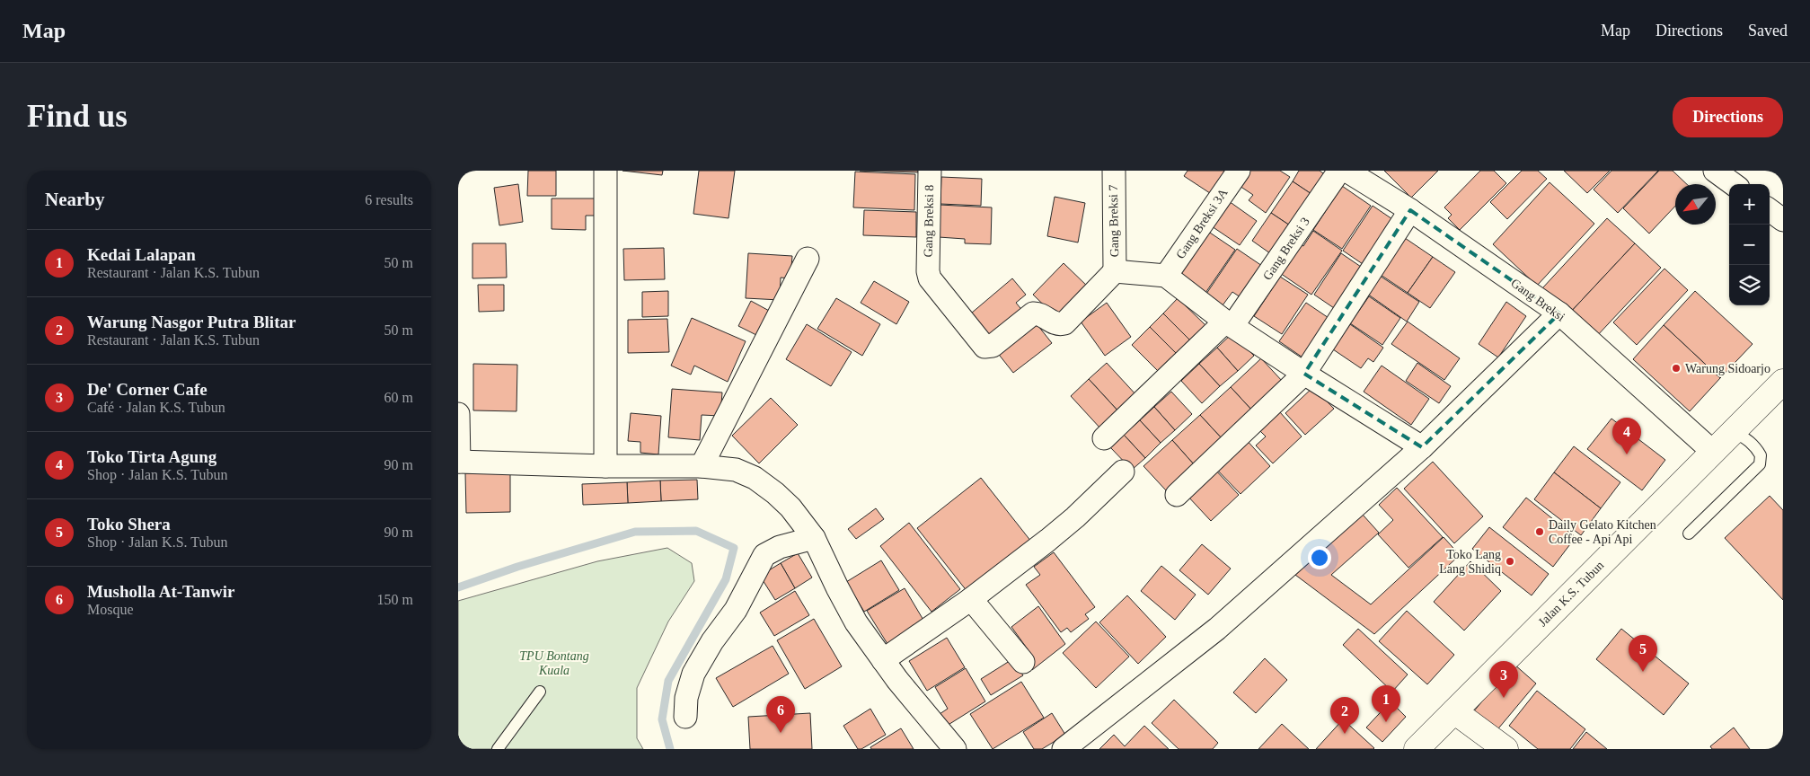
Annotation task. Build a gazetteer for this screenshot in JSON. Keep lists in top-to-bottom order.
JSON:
{
  "streets": {
    "street": [
      "Gang Breksi 8",
      "Gang Breksi 7",
      "Gang Breksi 3A",
      "Gang Breksi 3",
      "Gang Breksi",
      "Jalan K.S. Tubun"
    ]
  },
  "crossings": [
    ["Gang Breksi 8", "Gang Breksi 7"],
    ["Gang Breksi", "Jalan K.S. Tubun"]
  ],
  "parks": ["TPU Bontang Kuala"],
  "places": ["Warung Sidoarjo", "Daily Gelato Kitchen Coffee - Api Api", "Toko Lang Lang Shidiq"],
  "north": "bottom left",
  "page": {
    "header": "Map",
    "nav": ["Map", "Directions", "Saved"],
    "buttons": "Directions",
    "title": "Find us",
    "heading": ["Nearby", "6 results"],
    "map_buttons": ["+", "−"],
    "list": [
      {
        "mark": "1",
        "name": "Kedai Lalapan",
        "note": "Restaurant · Jalan K.S. Tubun",
        "value": "50 m"
      },
      {
        "mark": "2",
        "name": "Warung Nasgor Putra Blitar",
        "note": "Restaurant · Jalan K.S. Tubun",
        "value": "50 m"
      },
      {
        "mark": "3",
        "name": "De' Corner Cafe",
        "note": "Café · Jalan K.S. Tubun",
        "value": "60 m"
      },
      {
        "mark": "4",
        "name": "Toko Tirta Agung",
        "note": "Shop · Jalan K.S. Tubun",
        "value": "90 m"
      },
      {
        "mark": "5",
        "name": "Toko Shera",
        "note": "Shop · Jalan K.S. Tubun",
        "value": "90 m"
      },
      {
        "mark": "6",
        "name": "Musholla At-Tanwir",
        "note": "Mosque",
        "value": "150 m"
      }
    ],
    "pins": [
      "4",
      "5",
      "3",
      "1",
      "6",
      "2"
    ]
  }
}
